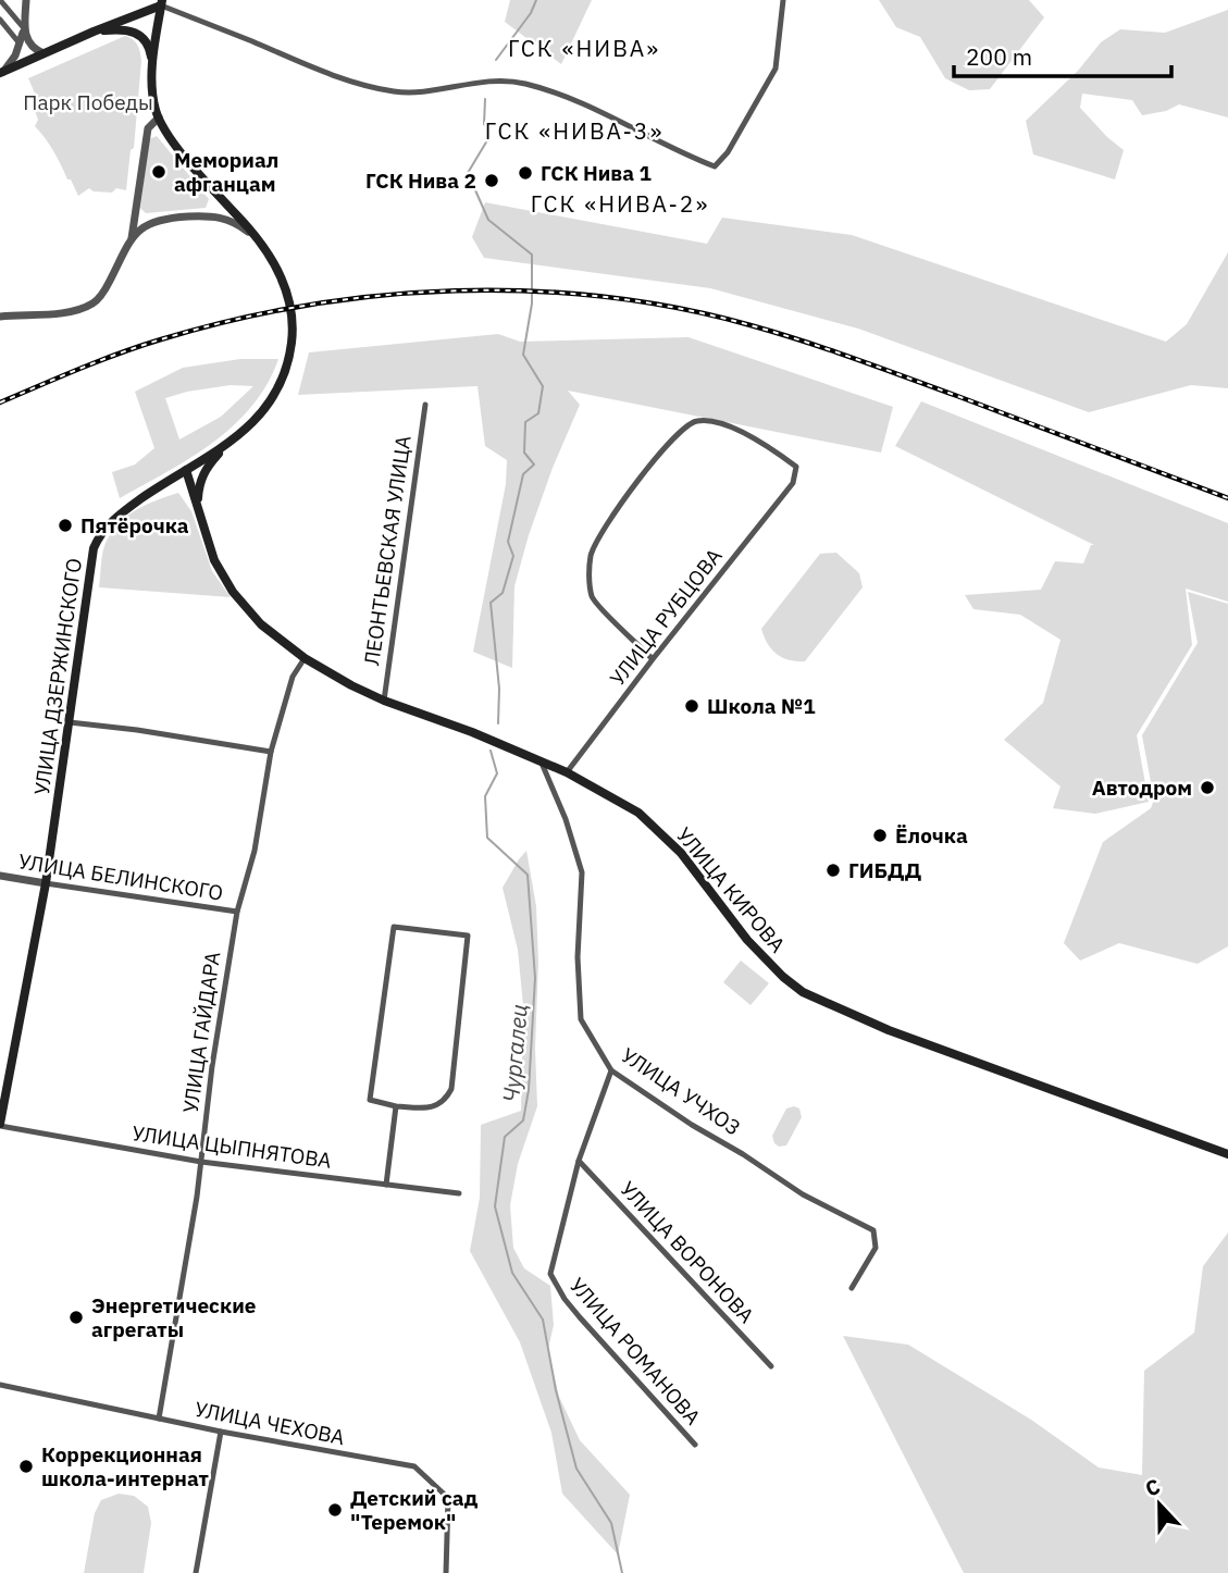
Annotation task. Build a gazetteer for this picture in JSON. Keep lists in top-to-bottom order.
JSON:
{
  "streets": {
    "main road": ["УЛИЦА ДЗЕРЖИНСКОГО", "УЛИЦА КИРОВА"],
    "street": [
      "ЛЕОНТЬЕВСКАЯ УЛИЦА",
      "УЛИЦА РУБЦОВА",
      "УЛИЦА БЕЛИНСКОГО",
      "УЛИЦА ГАЙДАРА",
      "УЛИЦА УЧХОЗ",
      "УЛИЦА ЦЫПНЯТОВА",
      "УЛИЦА ВОРОНОВА",
      "УЛИЦА РОМАНОВА",
      "УЛИЦА ЧЕХОВА"
    ]
  },
  "crossings": [
    ["ЛЕОНТЬЕВСКАЯ УЛИЦА", "УЛИЦА КИРОВА"],
    ["УЛИЦА РУБЦОВА", "УЛИЦА КИРОВА"],
    ["УЛИЦА ДЗЕРЖИНСКОГО", "УЛИЦА БЕЛИНСКОГО"],
    ["УЛИЦА ДЗЕРЖИНСКОГО", "УЛИЦА КИРОВА"],
    ["УЛИЦА ДЗЕРЖИНСКОГО", "УЛИЦА ЦЫПНЯТОВА"],
    ["УЛИЦА БЕЛИНСКОГО", "УЛИЦА ГАЙДАРА"],
    ["УЛИЦА КИРОВА", "УЛИЦА ГАЙДАРА"],
    ["УЛИЦА КИРОВА", "УЛИЦА УЧХОЗ"],
    ["УЛИЦА ГАЙДАРА", "УЛИЦА ЦЫПНЯТОВА"],
    ["УЛИЦА ГАЙДАРА", "УЛИЦА ЧЕХОВА"],
    ["УЛИЦА ВОРОНОВА", "УЛИЦА РОМАНОВА"]
  ],
  "districts": ["ГСК «НИВА»", "ГСК «НИВА-3»", "ГСК «НИВА-2»"],
  "water": ["Чургалец"],
  "parks": ["Парк Победы"],
  "places": [
    "Мемориал афганцам",
    "ГСК Нива 1",
    "ГСК Нива 2",
    "Пятёрочка",
    "Школа №1",
    "Автодром",
    "Ёлочка",
    "ГИБДД",
    "Энергетические агрегаты",
    "Коррекционная школа-интернат",
    "Детский сад \"Теремок\""
  ],
  "scale_bar": "200 m",
  "north": "top"
}
